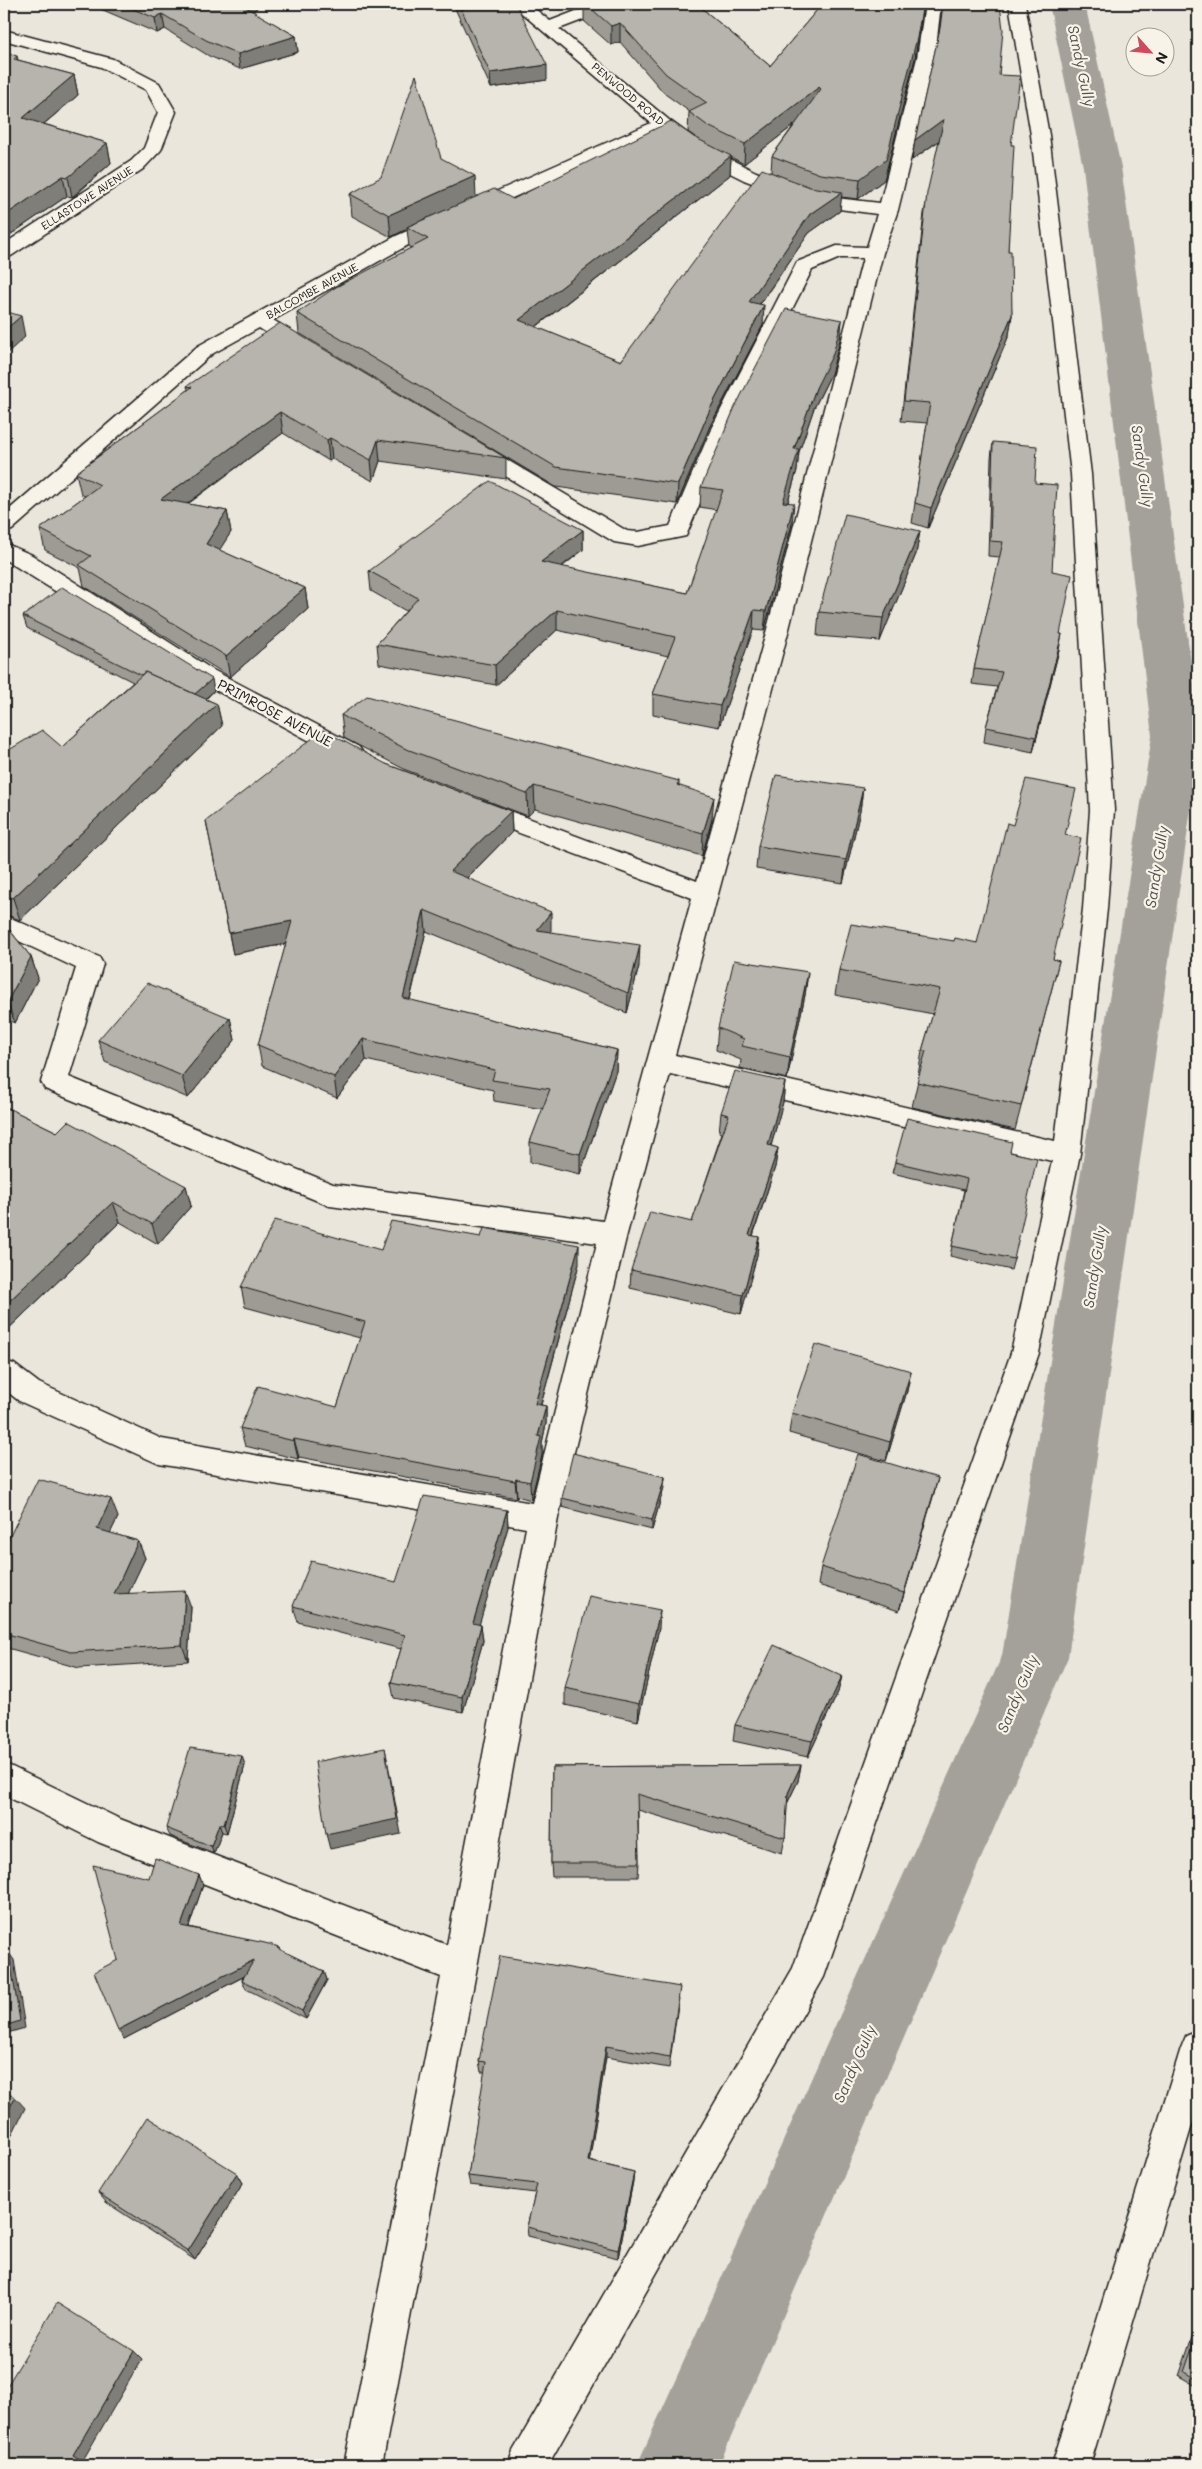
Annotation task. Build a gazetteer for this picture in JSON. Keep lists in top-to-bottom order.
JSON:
{
  "streets": {
    "street": [
      "PENWOOD ROAD",
      "ELLASTOWE AVENUE",
      "BALCOMBE AVENUE",
      "PRIMROSE AVENUE"
    ]
  },
  "crossings": [
    ["PENWOOD ROAD", "BALCOMBE AVENUE"]
  ],
  "water": ["Sandy Gully"],
  "north": "bottom right"
}
